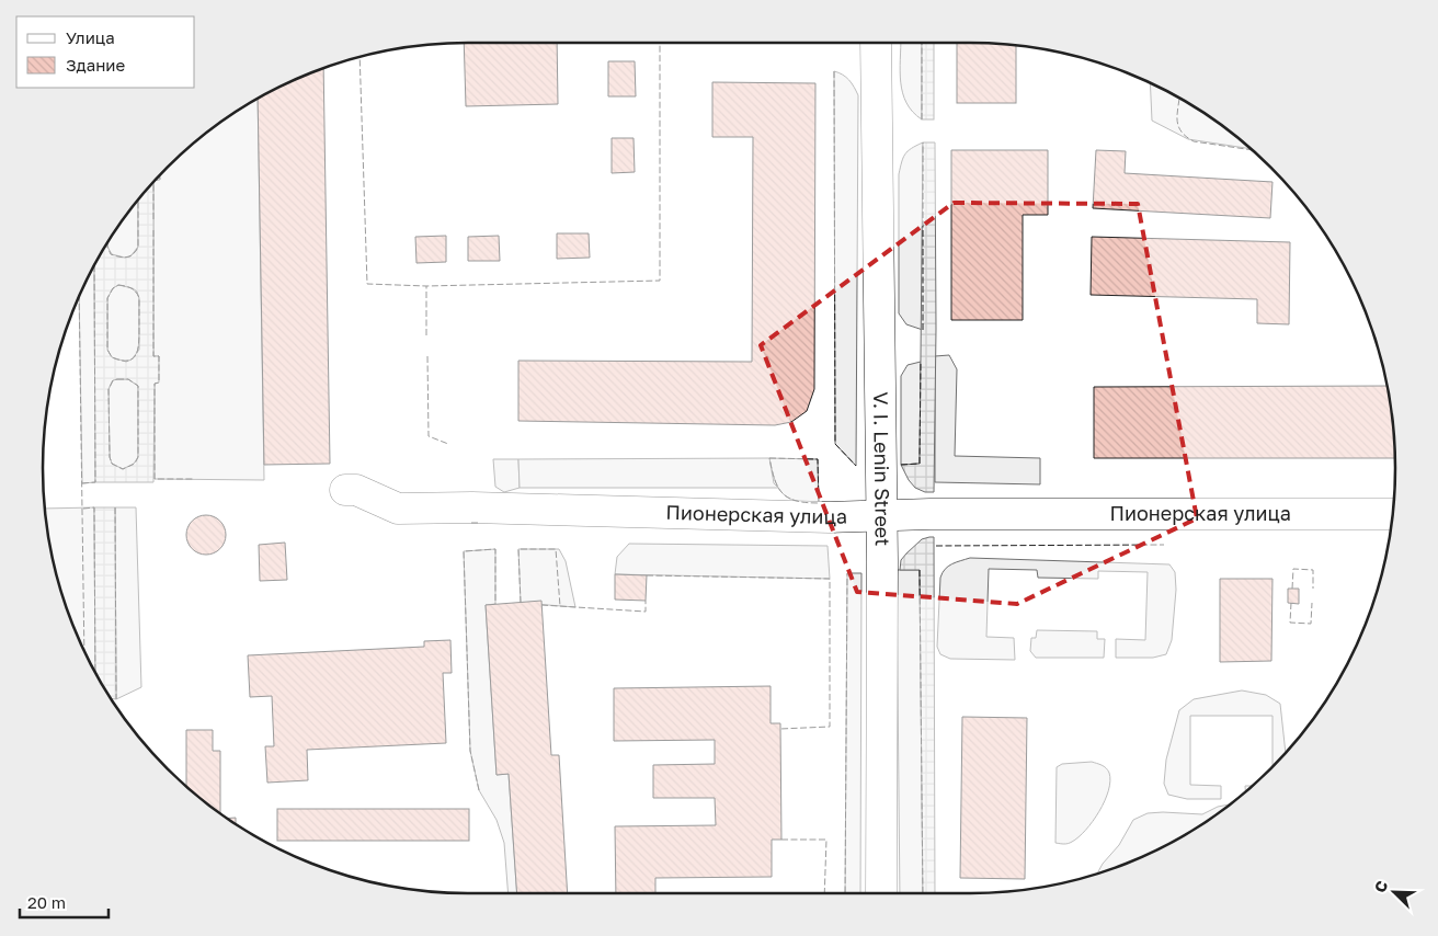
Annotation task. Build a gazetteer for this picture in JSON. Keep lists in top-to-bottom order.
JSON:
{
  "streets": {
    "street": ["V. I. Lenin Street", "Пионерская улица"]
  },
  "crossings": [
    ["V. I. Lenin Street", "Пионерская улица"]
  ],
  "legend": ["Улица", "Здание"],
  "scale_bar": "20 m",
  "north": "top left"
}
